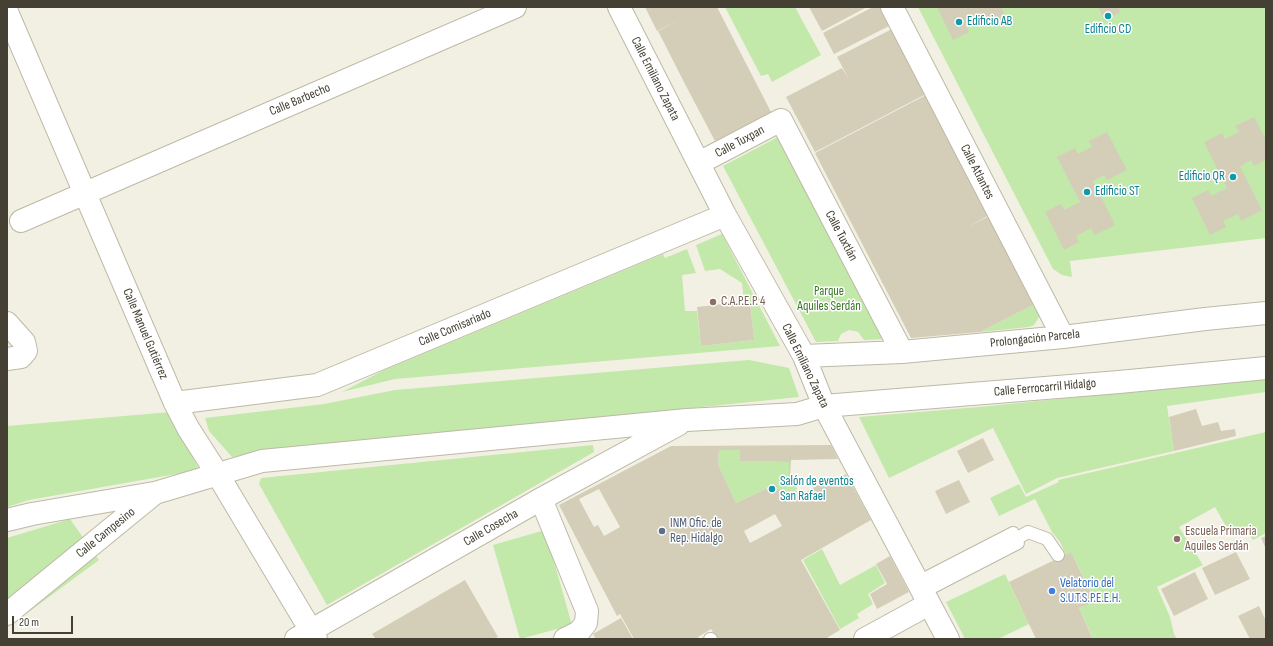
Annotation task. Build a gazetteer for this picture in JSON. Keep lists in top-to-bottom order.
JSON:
{
  "streets": {
    "street": [
      "Calle Emiliano Zapata",
      "Calle Barbecho",
      "Calle Tuxpan",
      "Calle Atlantes",
      "Calle Tuxtlán",
      "Calle Comisariado",
      "Calle Manuel Gutiérrez",
      "Prolongación Parcela",
      "Calle Ferrocarril Hidalgo",
      "Calle Cosecha",
      "Calle Campesino"
    ]
  },
  "crossings": [
    ["Calle Emiliano Zapata", "Calle Tuxpan"],
    ["Calle Emiliano Zapata", "Calle Comisariado"],
    ["Calle Emiliano Zapata", "Prolongación Parcela"],
    ["Calle Emiliano Zapata", "Calle Ferrocarril Hidalgo"],
    ["Calle Barbecho", "Calle Manuel Gutiérrez"],
    ["Calle Tuxpan", "Calle Tuxtlán"],
    ["Calle Atlantes", "Prolongación Parcela"],
    ["Calle Tuxtlán", "Prolongación Parcela"],
    ["Calle Comisariado", "Calle Manuel Gutiérrez"],
    ["Calle Manuel Gutiérrez", "Calle Cosecha"],
    ["Calle Manuel Gutiérrez", "Calle Campesino"],
    ["Calle Ferrocarril Hidalgo", "Calle Cosecha"],
    ["Calle Ferrocarril Hidalgo", "Calle Campesino"],
    ["Calle Cosecha", "Calle Campesino"]
  ],
  "parks": ["Parque Aquiles Serdán"],
  "places": [
    "Edificio CD",
    "Edificio AB",
    "Edificio QR",
    "Edificio ST",
    "C.A.P.E.P. 4",
    "Salón de eventos San Rafael",
    "INM Ofic. de Rep. Hidalgo",
    "Escuela Primaria Aquiles Serdán",
    "Velatorio del S.U.T.S.P.E.E.H."
  ],
  "scale_bar": "20 m"
}
